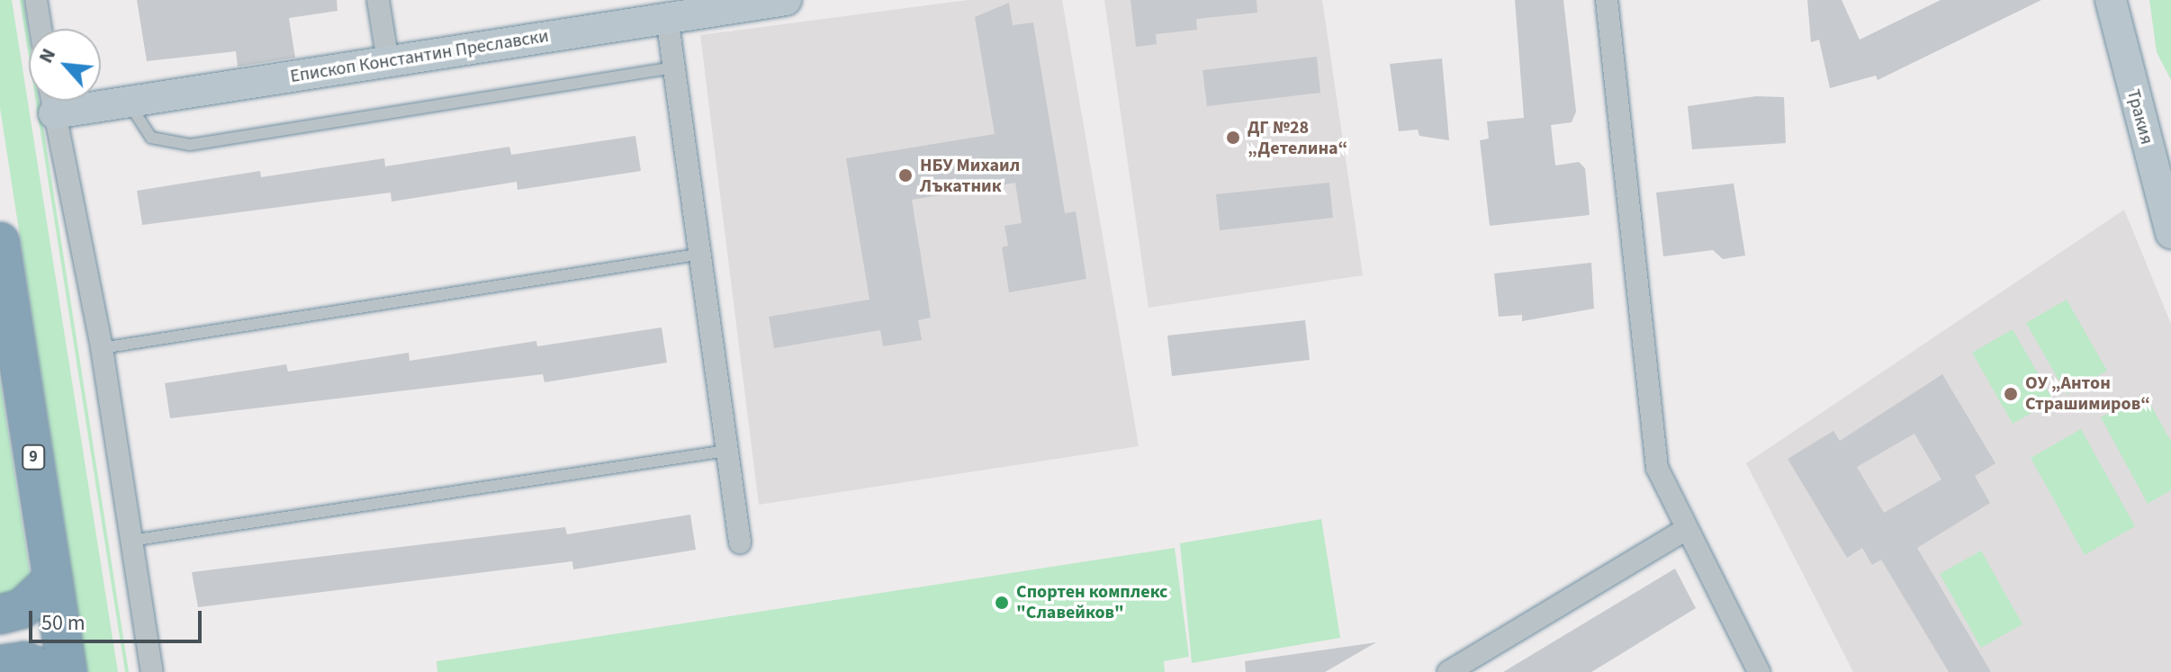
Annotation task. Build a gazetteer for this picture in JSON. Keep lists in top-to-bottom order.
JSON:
{
  "streets": {
    "highway": ["9"],
    "street": ["Епископ Константин Преславски", "Тракия"]
  },
  "places": [
    "ДГ №28 „Детелина“",
    "НБУ Михаил Лъкатник",
    "ОУ „Антон Страшимиров“",
    "Спортен комплекс \"Славейков\""
  ],
  "scale_bar": "50 m",
  "north": "top left"
}
